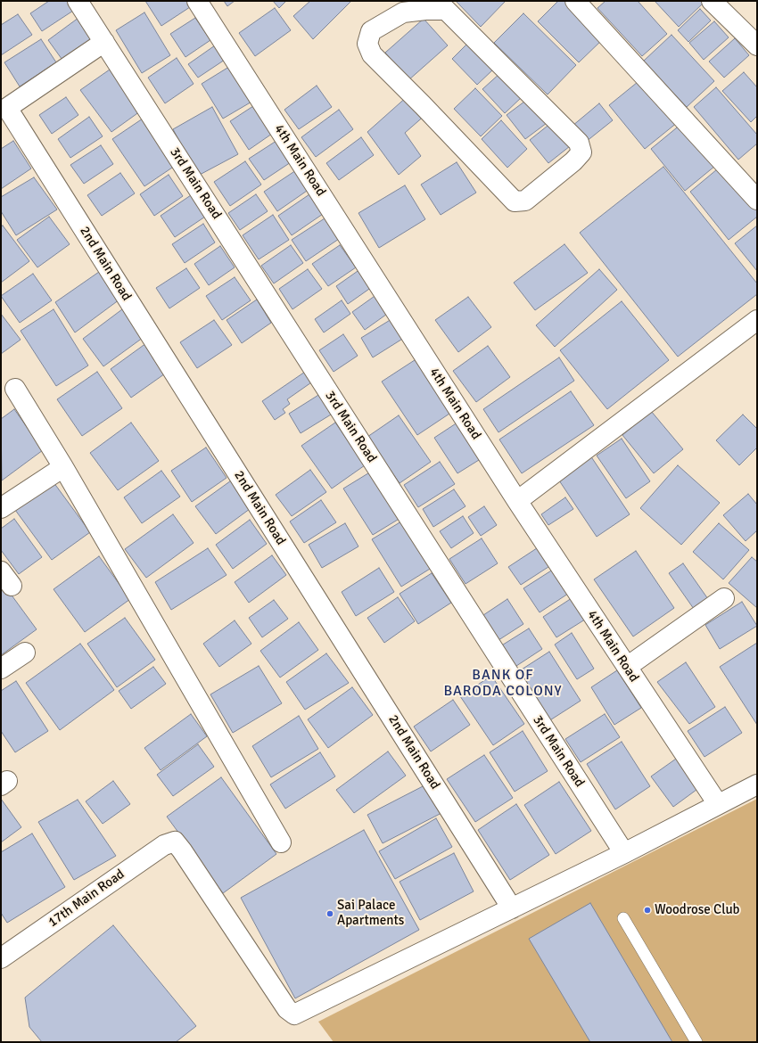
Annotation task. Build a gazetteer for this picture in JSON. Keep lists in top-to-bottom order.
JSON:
{
  "streets": {
    "street": [
      "4th Main Road",
      "3rd Main Road",
      "2nd Main Road",
      "17th Main Road"
    ]
  },
  "crossings": [
    ["3rd Main Road", "2nd Main Road"],
    ["2nd Main Road", "17th Main Road"]
  ],
  "districts": ["BANK OF BARODA COLONY"],
  "places": ["Woodrose Club", "Sai Palace Apartments"]
}
